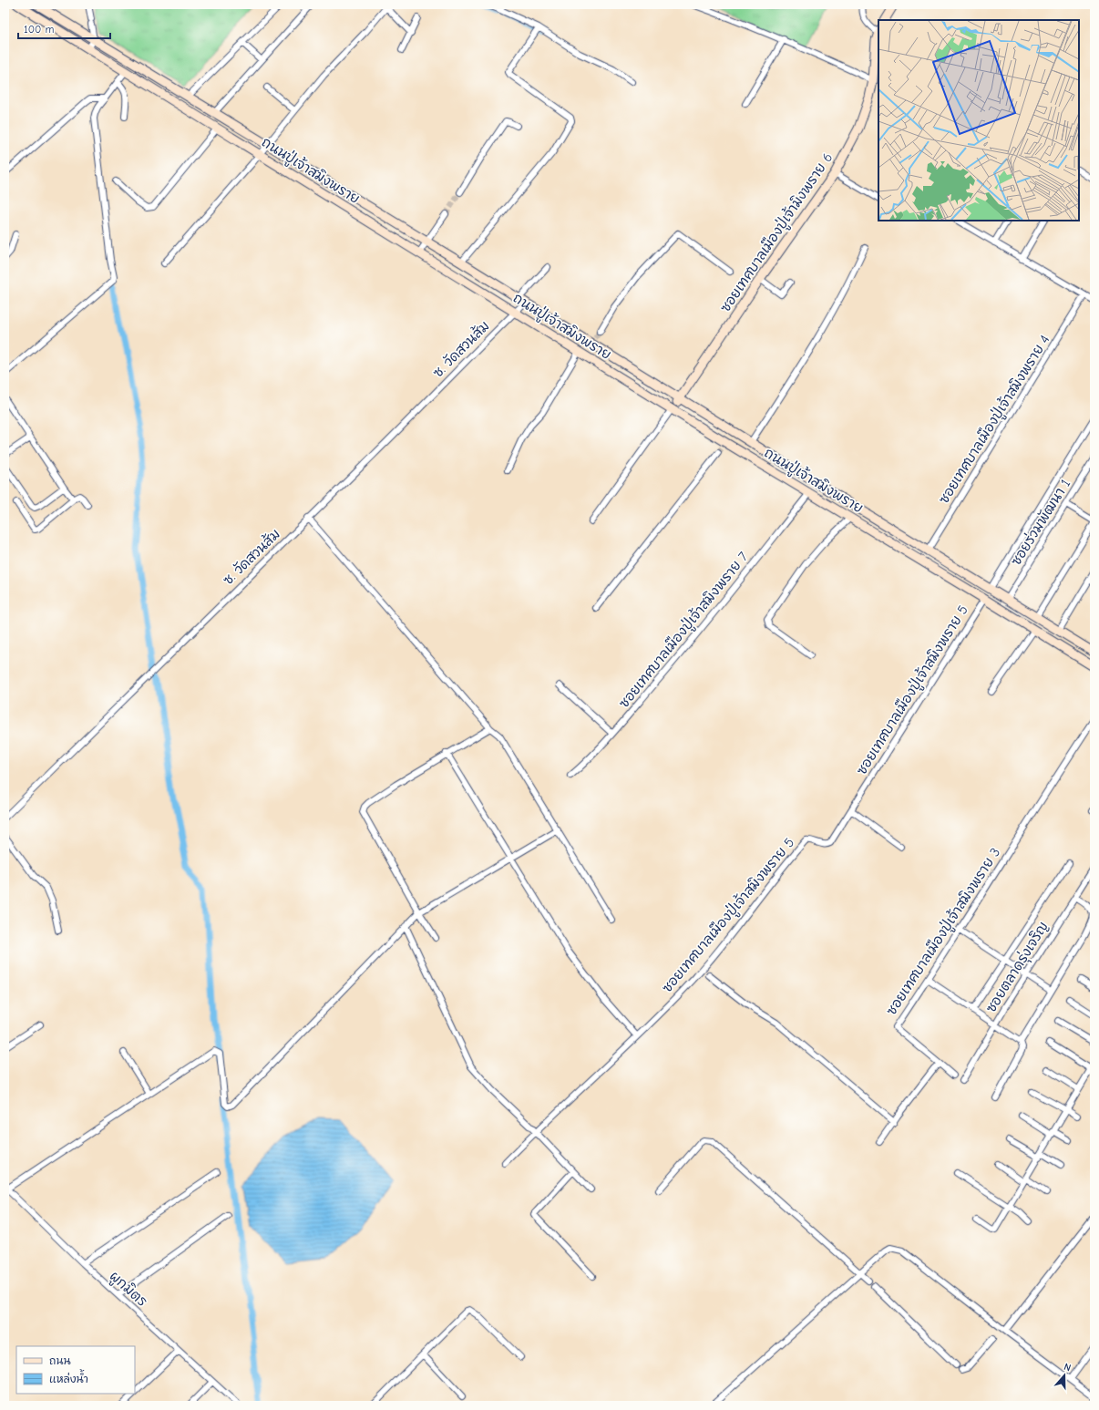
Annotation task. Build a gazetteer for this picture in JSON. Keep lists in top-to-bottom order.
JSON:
{
  "streets": {
    "main road": ["ถนนปู่เจ้าสมิงพราย", "ซอยเทศบาลเมืองปู่เจ้ามิงพราย 6"],
    "street": [
      "ซ. วัดสวนส้ม",
      "ซอยเทศบาลเมืองปู่เจ้าสมิงพราย 4",
      "ซอยร่วมพัฒนา 1",
      "ซอยเทศบาลเมืองปู่เจ้าสมิงพราย 7",
      "ซอยเทศบาลเมืองปู่เจ้าสมิงพราย 5",
      "ซอยเทศบาลเมืองปู่เจ้าสมิงพราย 3",
      "ซอยตลาดรุ่งเจริญ",
      "ผูกมิตร"
    ]
  },
  "crossings": [
    ["ถนนปู่เจ้าสมิงพราย", "ซอยเทศบาลเมืองปู่เจ้ามิงพราย 6"],
    ["ถนนปู่เจ้าสมิงพราย", "ซ. วัดสวนส้ม"],
    ["ถนนปู่เจ้าสมิงพราย", "ซอยเทศบาลเมืองปู่เจ้าสมิงพราย 4"],
    ["ถนนปู่เจ้าสมิงพราย", "ซอยร่วมพัฒนา 1"],
    ["ถนนปู่เจ้าสมิงพราย", "ซอยเทศบาลเมืองปู่เจ้าสมิงพราย 7"],
    ["ถนนปู่เจ้าสมิงพราย", "ซอยเทศบาลเมืองปู่เจ้าสมิงพราย 5"]
  ],
  "legend": ["ถนน", "แหล่งน้ำ"],
  "scale_bar": "100 m",
  "north": "top"
}
